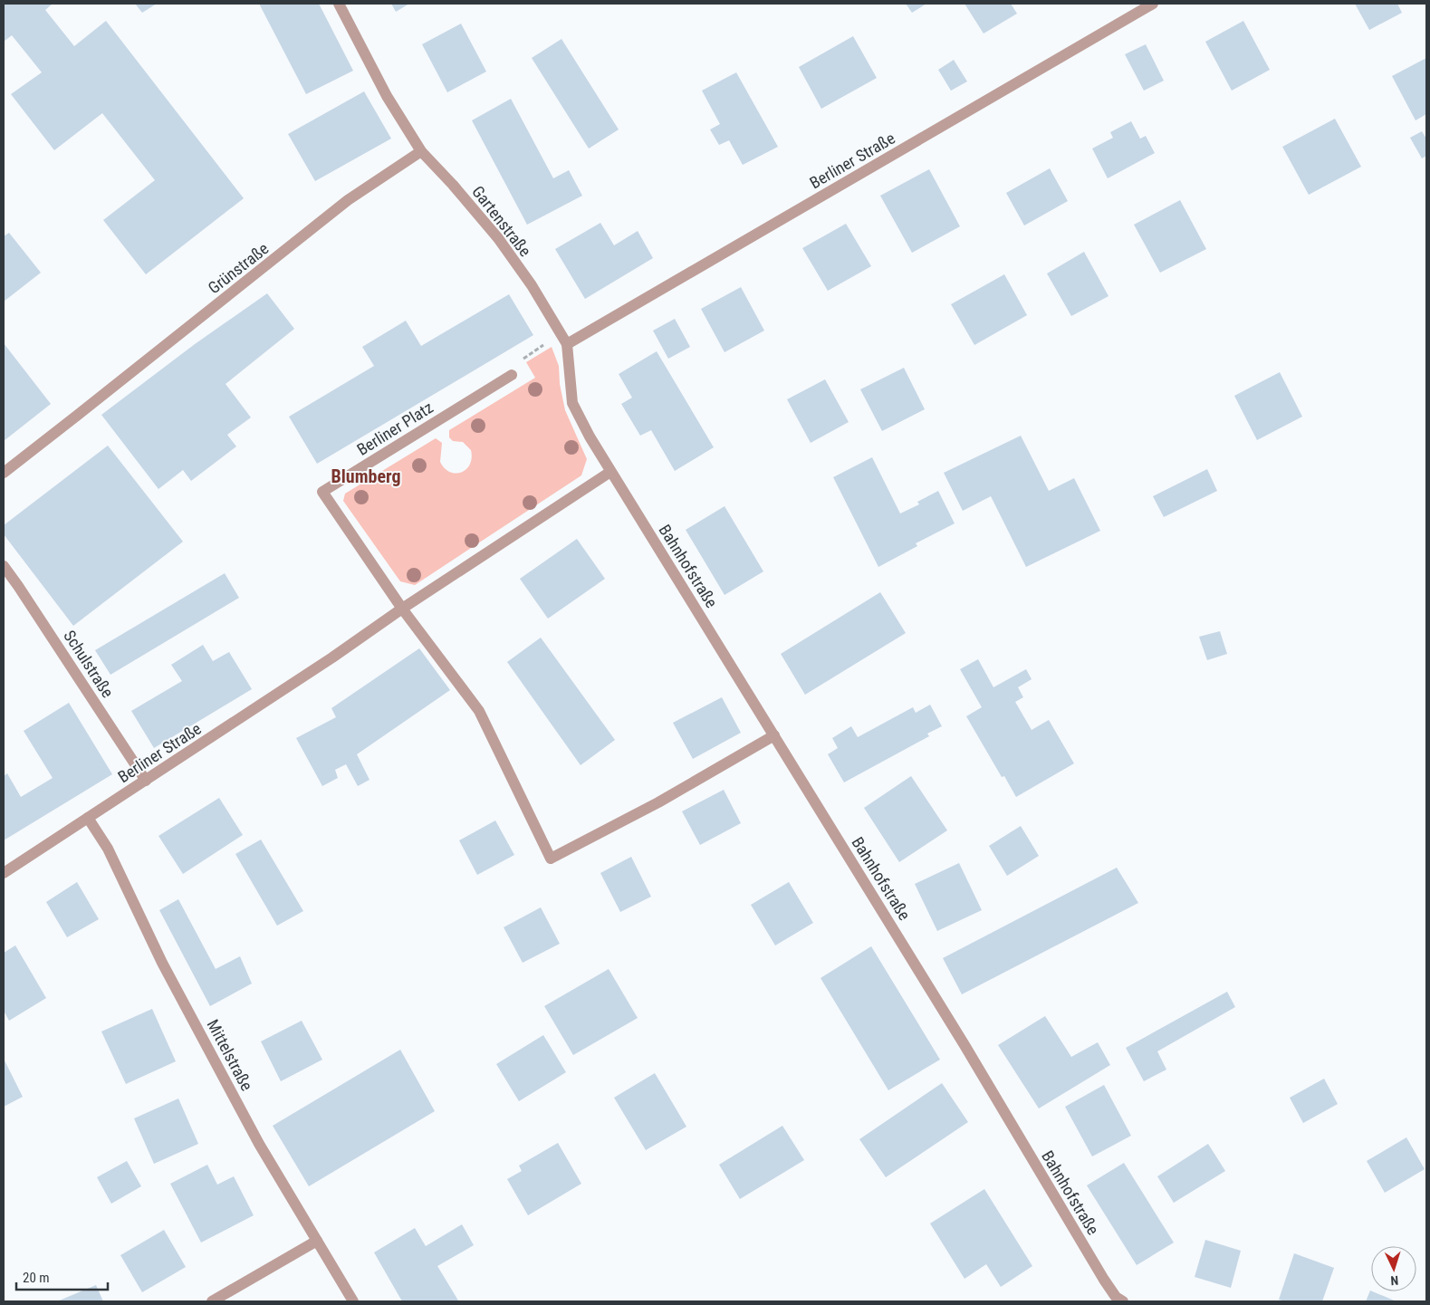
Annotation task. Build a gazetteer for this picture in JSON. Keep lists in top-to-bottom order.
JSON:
{
  "streets": {
    "street": [
      "Berliner Straße",
      "Gartenstraße",
      "Grünstraße",
      "Berliner Platz",
      "Bahnhofstraße",
      "Schulstraße",
      "Mittelstraße"
    ]
  },
  "crossings": [
    ["Berliner Straße", "Gartenstraße"],
    ["Berliner Straße", "Berliner Platz"],
    ["Berliner Straße", "Schulstraße"],
    ["Berliner Straße", "Mittelstraße"],
    ["Gartenstraße", "Grünstraße"],
    ["Gartenstraße", "Bahnhofstraße"]
  ],
  "districts": ["Blumberg"],
  "scale_bar": "20 m",
  "north": "bottom"
}
